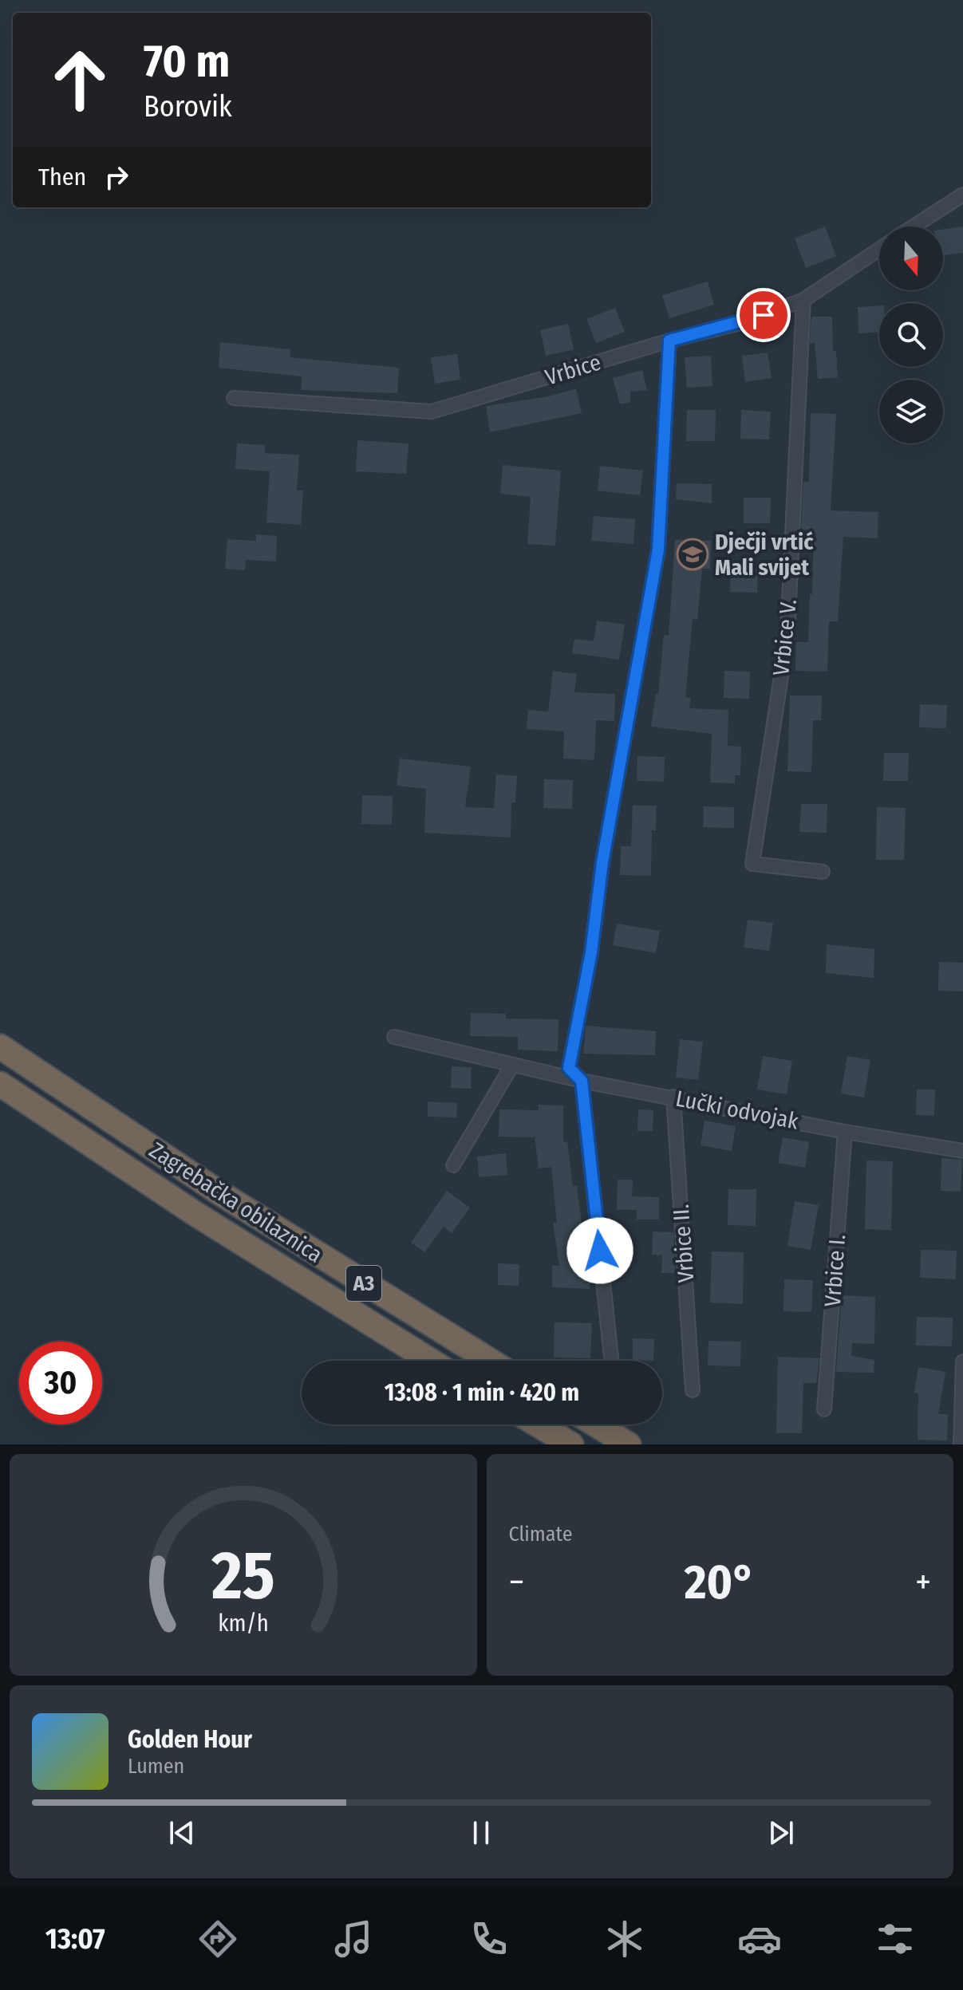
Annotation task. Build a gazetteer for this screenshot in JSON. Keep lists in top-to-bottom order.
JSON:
{
  "streets": {
    "highway": ["Zagrebačka obilaznica", "A3"],
    "street": [
      "Vrbice",
      "Vrbice V.",
      "Lučki odvojak",
      "Vrbice II.",
      "Vrbice I."
    ]
  },
  "crossings": [
    ["Vrbice", "Vrbice V."],
    ["Lučki odvojak", "Vrbice II."],
    ["Lučki odvojak", "Vrbice I."]
  ],
  "places": {
    "school or university": ["Dječji vrtić Mali svijet"]
  },
  "north": "bottom",
  "page": {
    "turn": ["70 m", "Borovik"],
    "then": "Then",
    "limit": "30",
    "trip": "13:08 · 1 min · 420 m",
    "tile": "Climate",
    "heat": ["−", "20°", "+"],
    "song": ["Golden Hour", "Lumen"],
    "tabs": "13:07",
    "gauge": ["25", "km/h"]
  }
}
